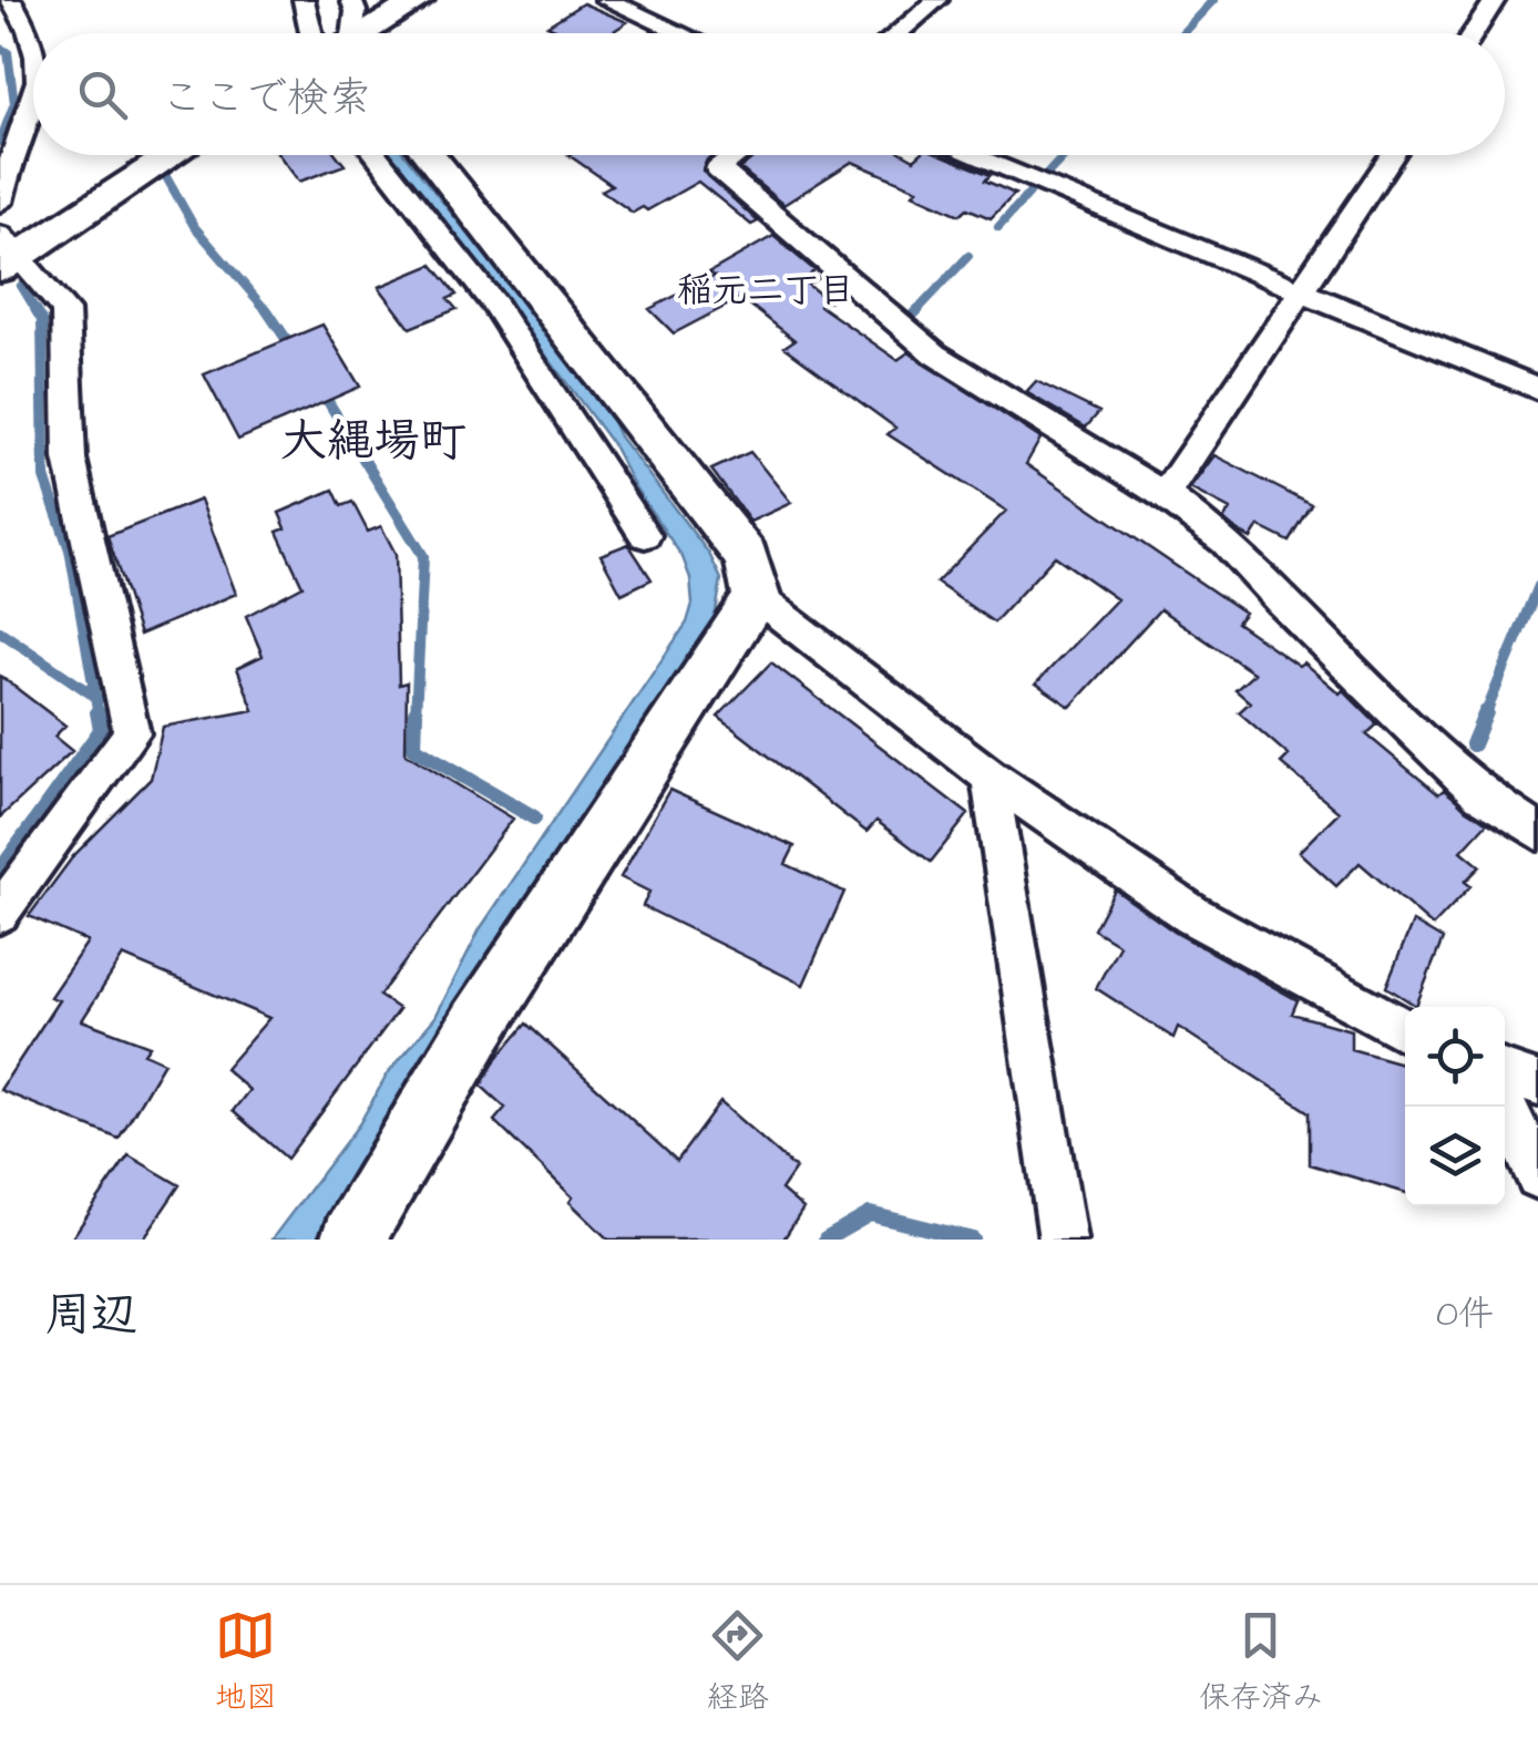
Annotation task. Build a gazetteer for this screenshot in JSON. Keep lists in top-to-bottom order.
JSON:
{
  "districts": ["稲元二丁目", "大縄場町"],
  "page": {
    "search": "ここで検索",
    "heading": ["周辺", "0件"],
    "nav": ["地図", "経路", "保存済み"]
  }
}
